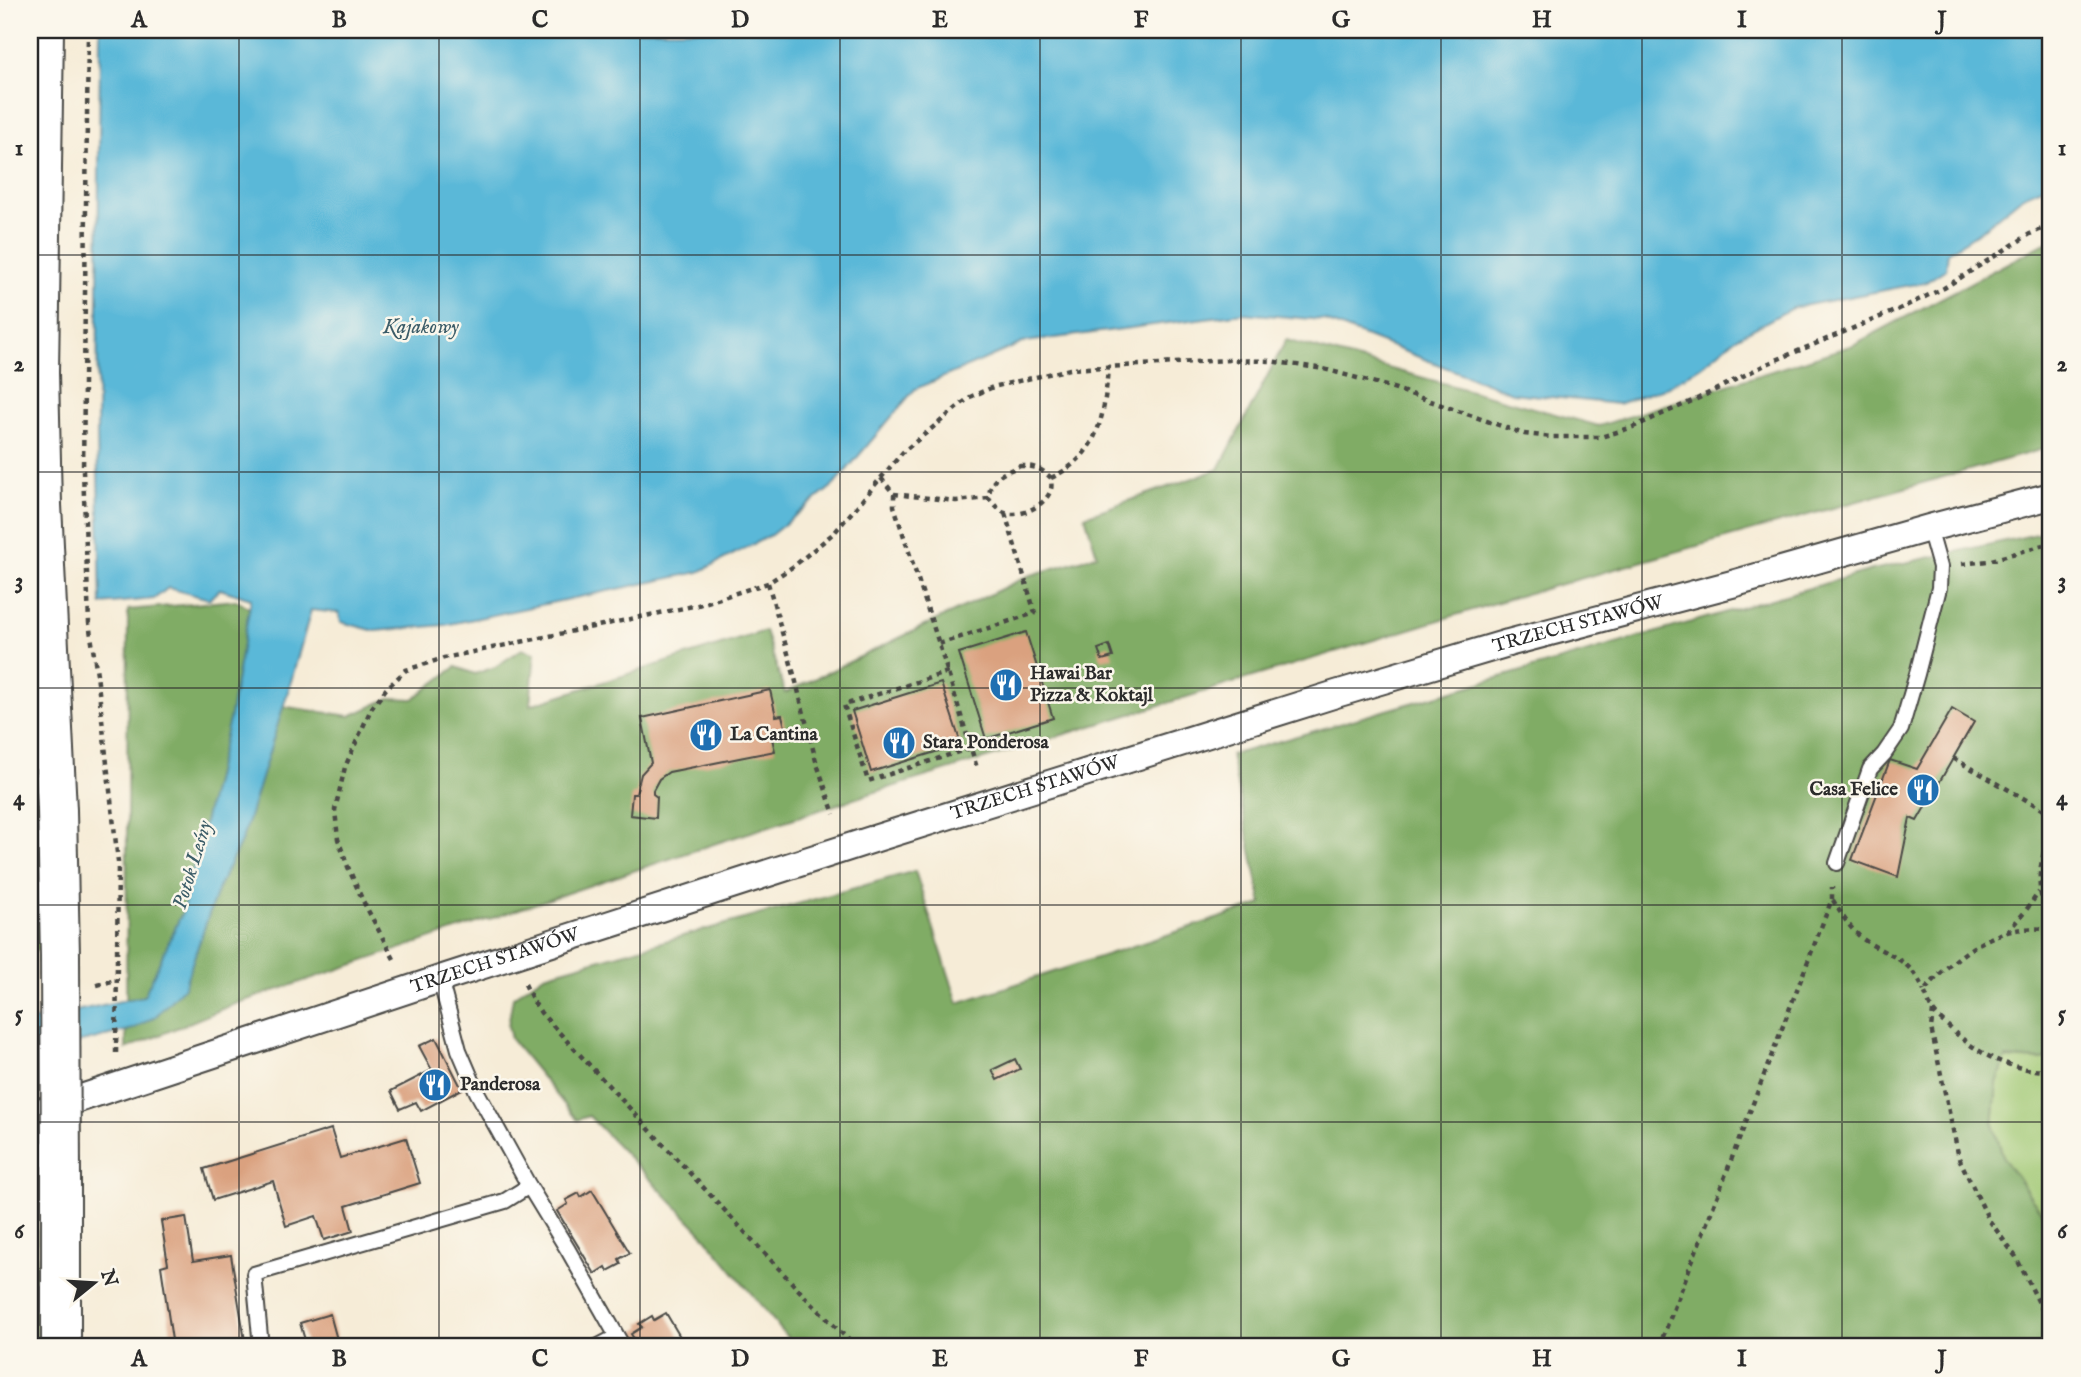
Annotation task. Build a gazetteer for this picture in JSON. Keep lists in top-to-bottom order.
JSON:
{
  "streets": {
    "street": ["TRZECH STAWÓW"]
  },
  "water": ["Kajakowy", "Potok Leśny"],
  "places": {
    "restaurant": [
      "Hawai Bar Pizza & Koktajl",
      "La Cantina",
      "Stara Ponderosa",
      "Casa Felice",
      "Panderosa"
    ]
  },
  "north": "right",
  "grid": {
    "columns": [
      "A",
      "B",
      "C",
      "D",
      "E",
      "F",
      "G",
      "H",
      "I",
      "J"
    ],
    "rows": [
      "1",
      "2",
      "3",
      "4",
      "5",
      "6"
    ]
  }
}
